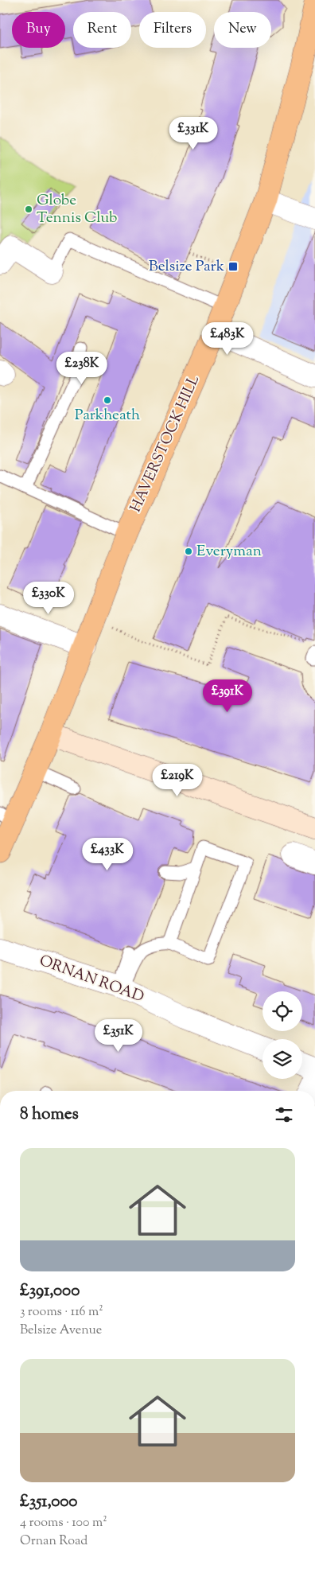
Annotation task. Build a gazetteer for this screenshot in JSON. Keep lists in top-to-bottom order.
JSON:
{
  "streets": {
    "main road": ["HAVERSTOCK HILL"],
    "street": ["ORNAN ROAD"]
  },
  "places": {
    "other": ["Globe Tennis Club", "Parkheath", "Everyman"],
    "transit": ["Belsize Park"]
  },
  "page": {
    "chip": [
      "Buy",
      "Rent",
      "Filters",
      "New"
    ],
    "price": [
      "£331K",
      "£483K",
      "£238K",
      "£330K",
      "£391K",
      "£219K",
      "£433K",
      "£351K"
    ],
    "heading": "8 homes",
    "list": [
      {
        "name": "£391,000",
        "note": "3 rooms · 116 m² · Belsize Avenue"
      },
      {
        "name": "£351,000",
        "note": "4 rooms · 100 m² · Ornan Road"
      }
    ]
  }
}
